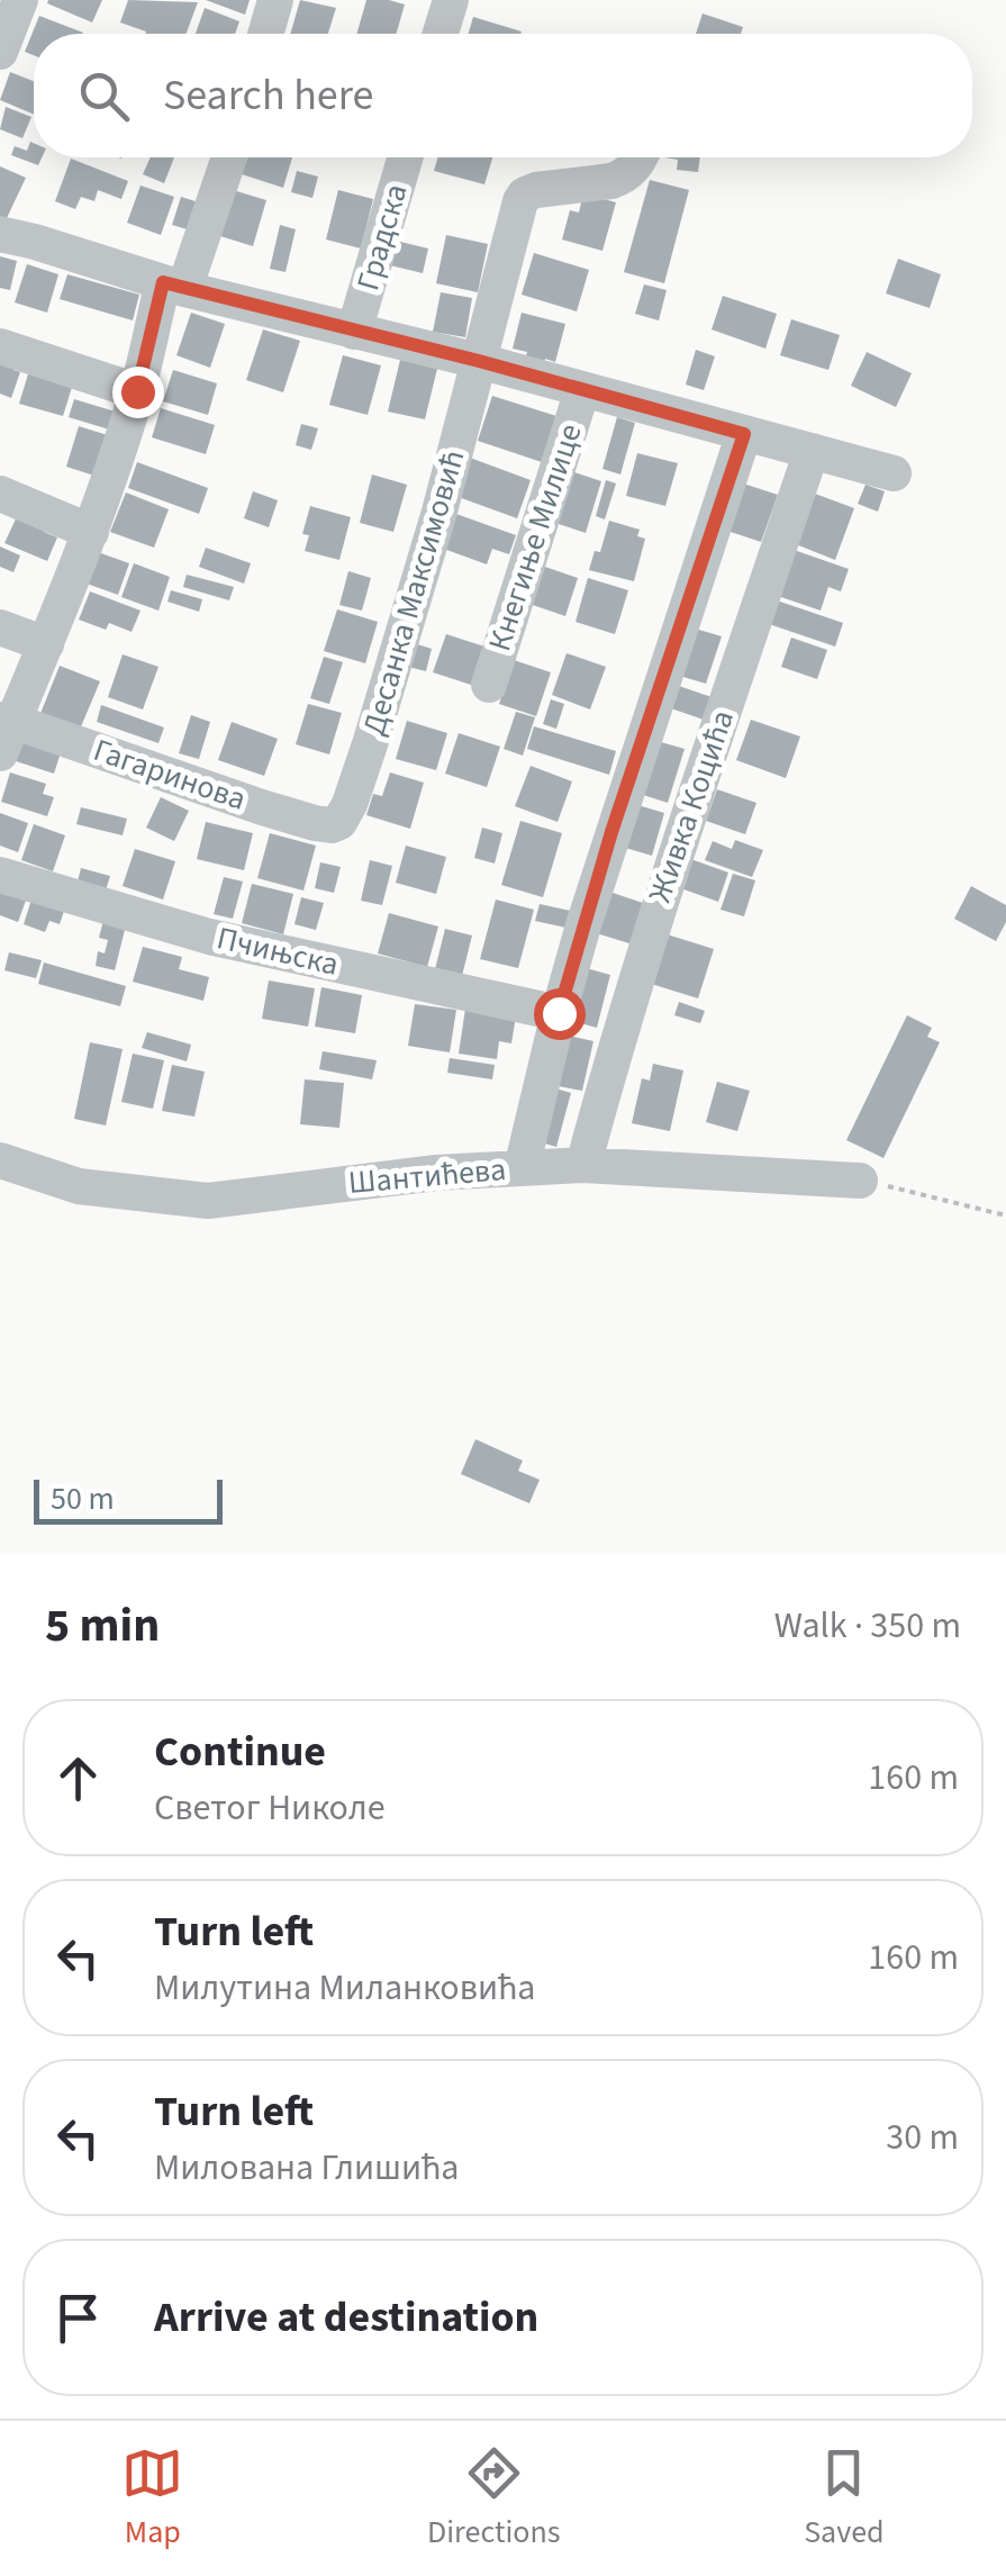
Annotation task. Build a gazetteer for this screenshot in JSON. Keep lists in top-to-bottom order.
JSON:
{
  "streets": {
    "street": [
      "Градска",
      "Кнегиње Милице",
      "Десанка Максимовић",
      "Гагаринова",
      "Живка Коцића",
      "Пчињска",
      "Шантићева"
    ]
  },
  "crossings": [
    ["Десанка Максимовић", "Гагаринова"],
    ["Живка Коцића", "Шантићева"]
  ],
  "scale_bar": "50 m",
  "page": {
    "search": "Search here",
    "scale": "50 m",
    "heading": ["5 min", "Walk · 350 m"],
    "list": [
      ["Continue", "Светог Николе", "160 m"],
      ["Turn left", "Милутина Миланковића", "160 m"],
      ["Turn left", "Милована Глишића", "30 m"],
      "Arrive at destination"
    ],
    "nav": ["Map", "Directions", "Saved"]
  }
}
